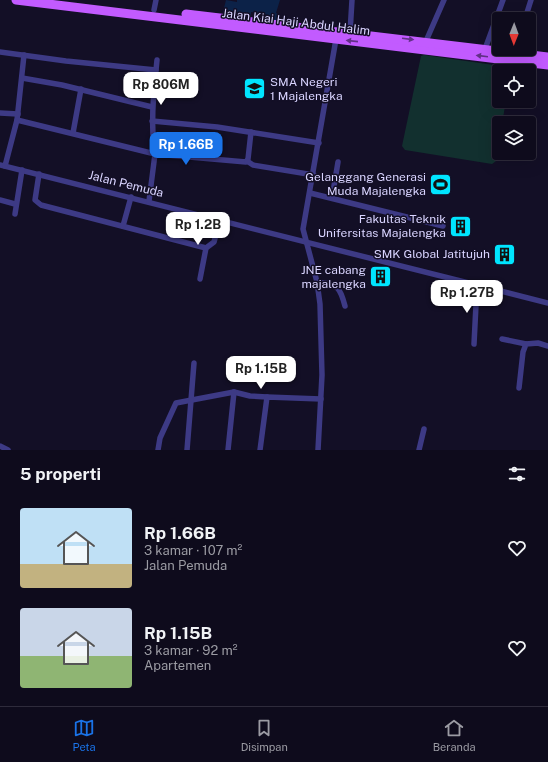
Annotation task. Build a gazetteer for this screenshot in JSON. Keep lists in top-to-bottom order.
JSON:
{
  "streets": {
    "main road": ["Jalan Kiai Haji Abdul Halim"],
    "street": ["Jalan Pemuda"]
  },
  "places": {
    "school or university": ["SMA Negeri 1 Majalengka"],
    "sports": ["Gelanggang Generasi Muda Majalengka"],
    "building": ["Fakultas Teknik Unifersitas Majalengka", "SMK Global Jatitujuh", "JNE cabang majalengka"]
  },
  "north": "bottom",
  "page": {
    "price": [
      "Rp 806M",
      "Rp 1.66B",
      "Rp 1.2B",
      "Rp 1.27B",
      "Rp 1.15B"
    ],
    "heading": "5 properti",
    "list": [
      {
        "name": "Rp 1.66B",
        "note": "3 kamar · 107 m² · Jalan Pemuda"
      },
      {
        "name": "Rp 1.15B",
        "note": "3 kamar · 92 m² · Apartemen"
      }
    ],
    "tabs": ["Peta", "Disimpan", "Beranda"]
  }
}
